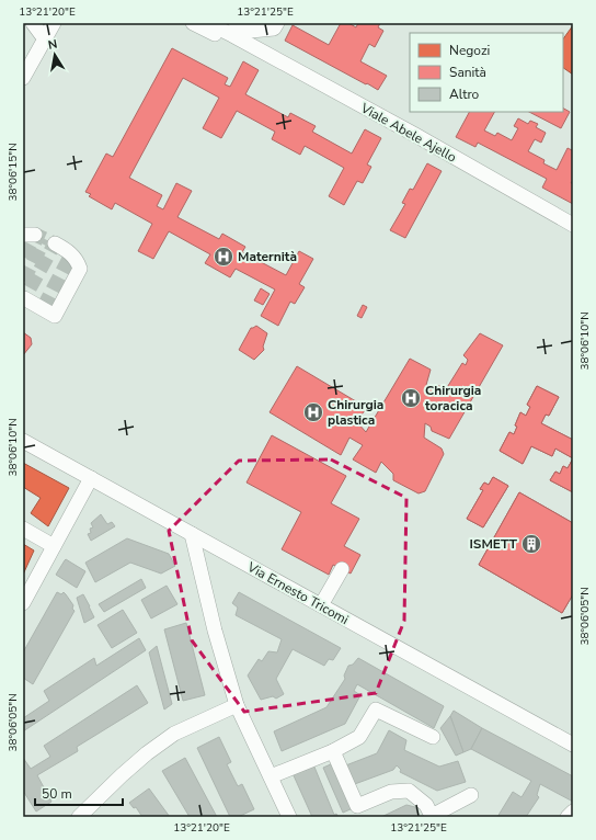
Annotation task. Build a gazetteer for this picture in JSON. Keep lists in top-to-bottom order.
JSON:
{
  "streets": {
    "street": ["Viale Abele Ajello", "Via Ernesto Tricomi"]
  },
  "places": {
    "hospital": ["Maternità", "Chirurgia toracica", "Chirurgia plastica"],
    "building": ["ISMETT"]
  },
  "legend": ["Negozi", "Sanità", "Altro"],
  "scale_bar": "50 m",
  "north": "top",
  "coordinates": [
    "13°21'20\"E",
    "13°21'25\"E",
    "38°06'15\"N",
    "38°06'10\"N",
    "38°06'05\"N"
  ]
}
